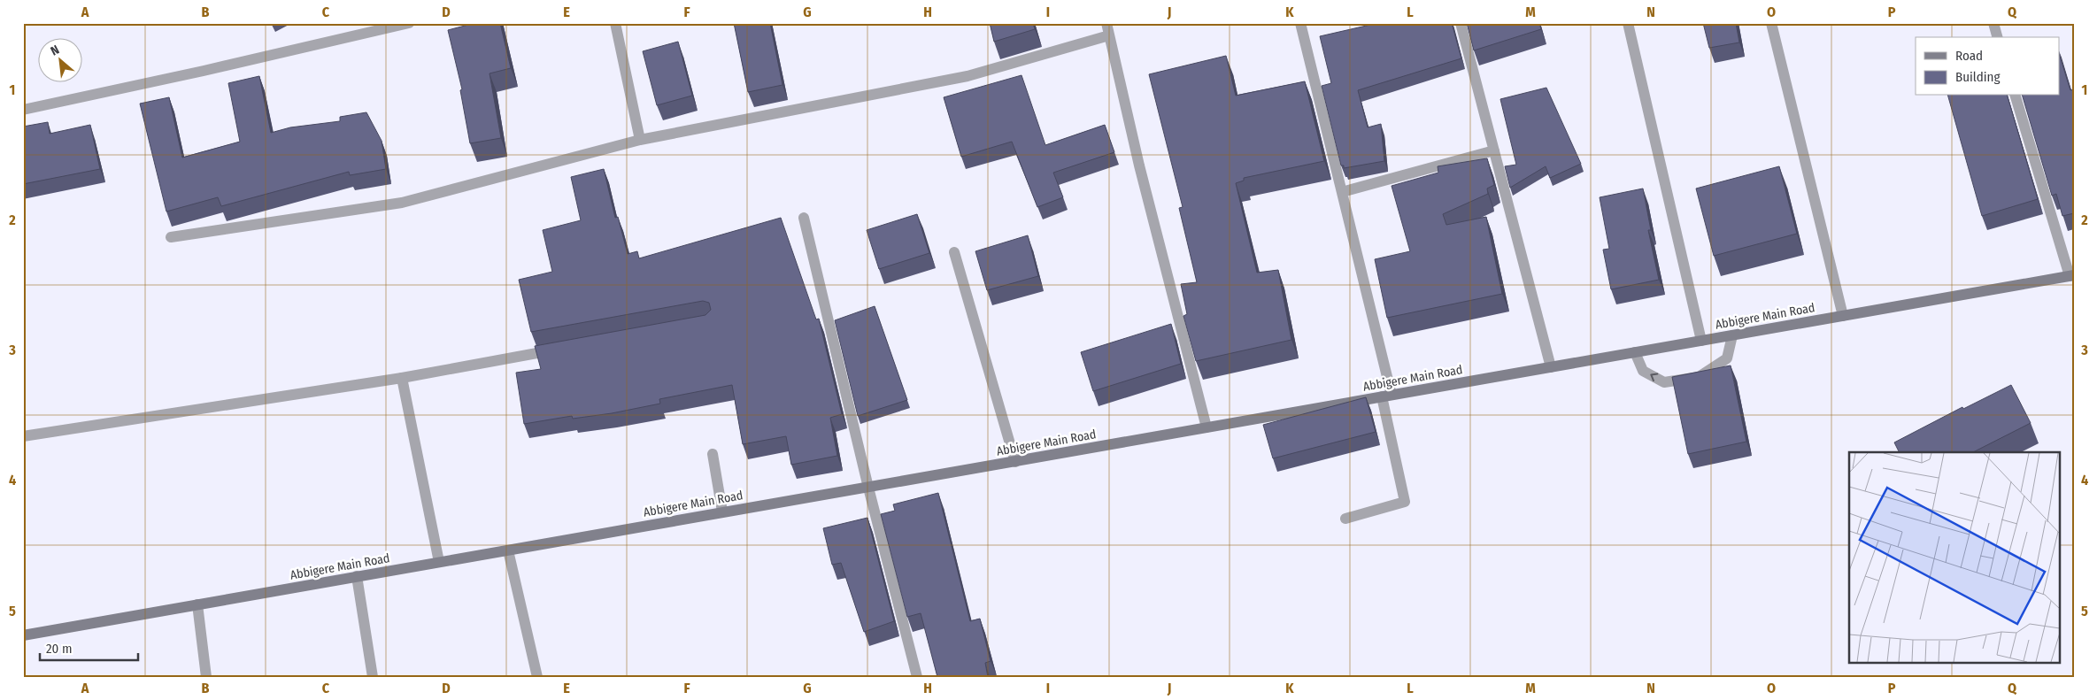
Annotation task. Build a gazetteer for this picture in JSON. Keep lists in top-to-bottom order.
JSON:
{
  "streets": {
    "main road": ["Abbigere Main Road"]
  },
  "legend": ["Road", "Building"],
  "scale_bar": "20 m",
  "north": "top left",
  "grid": {
    "columns": [
      "A",
      "B",
      "C",
      "D",
      "E",
      "F",
      "G",
      "H",
      "I",
      "J",
      "K",
      "L",
      "M",
      "N",
      "O",
      "P",
      "Q"
    ],
    "rows": [
      "1",
      "2",
      "3",
      "4",
      "5"
    ]
  }
}
